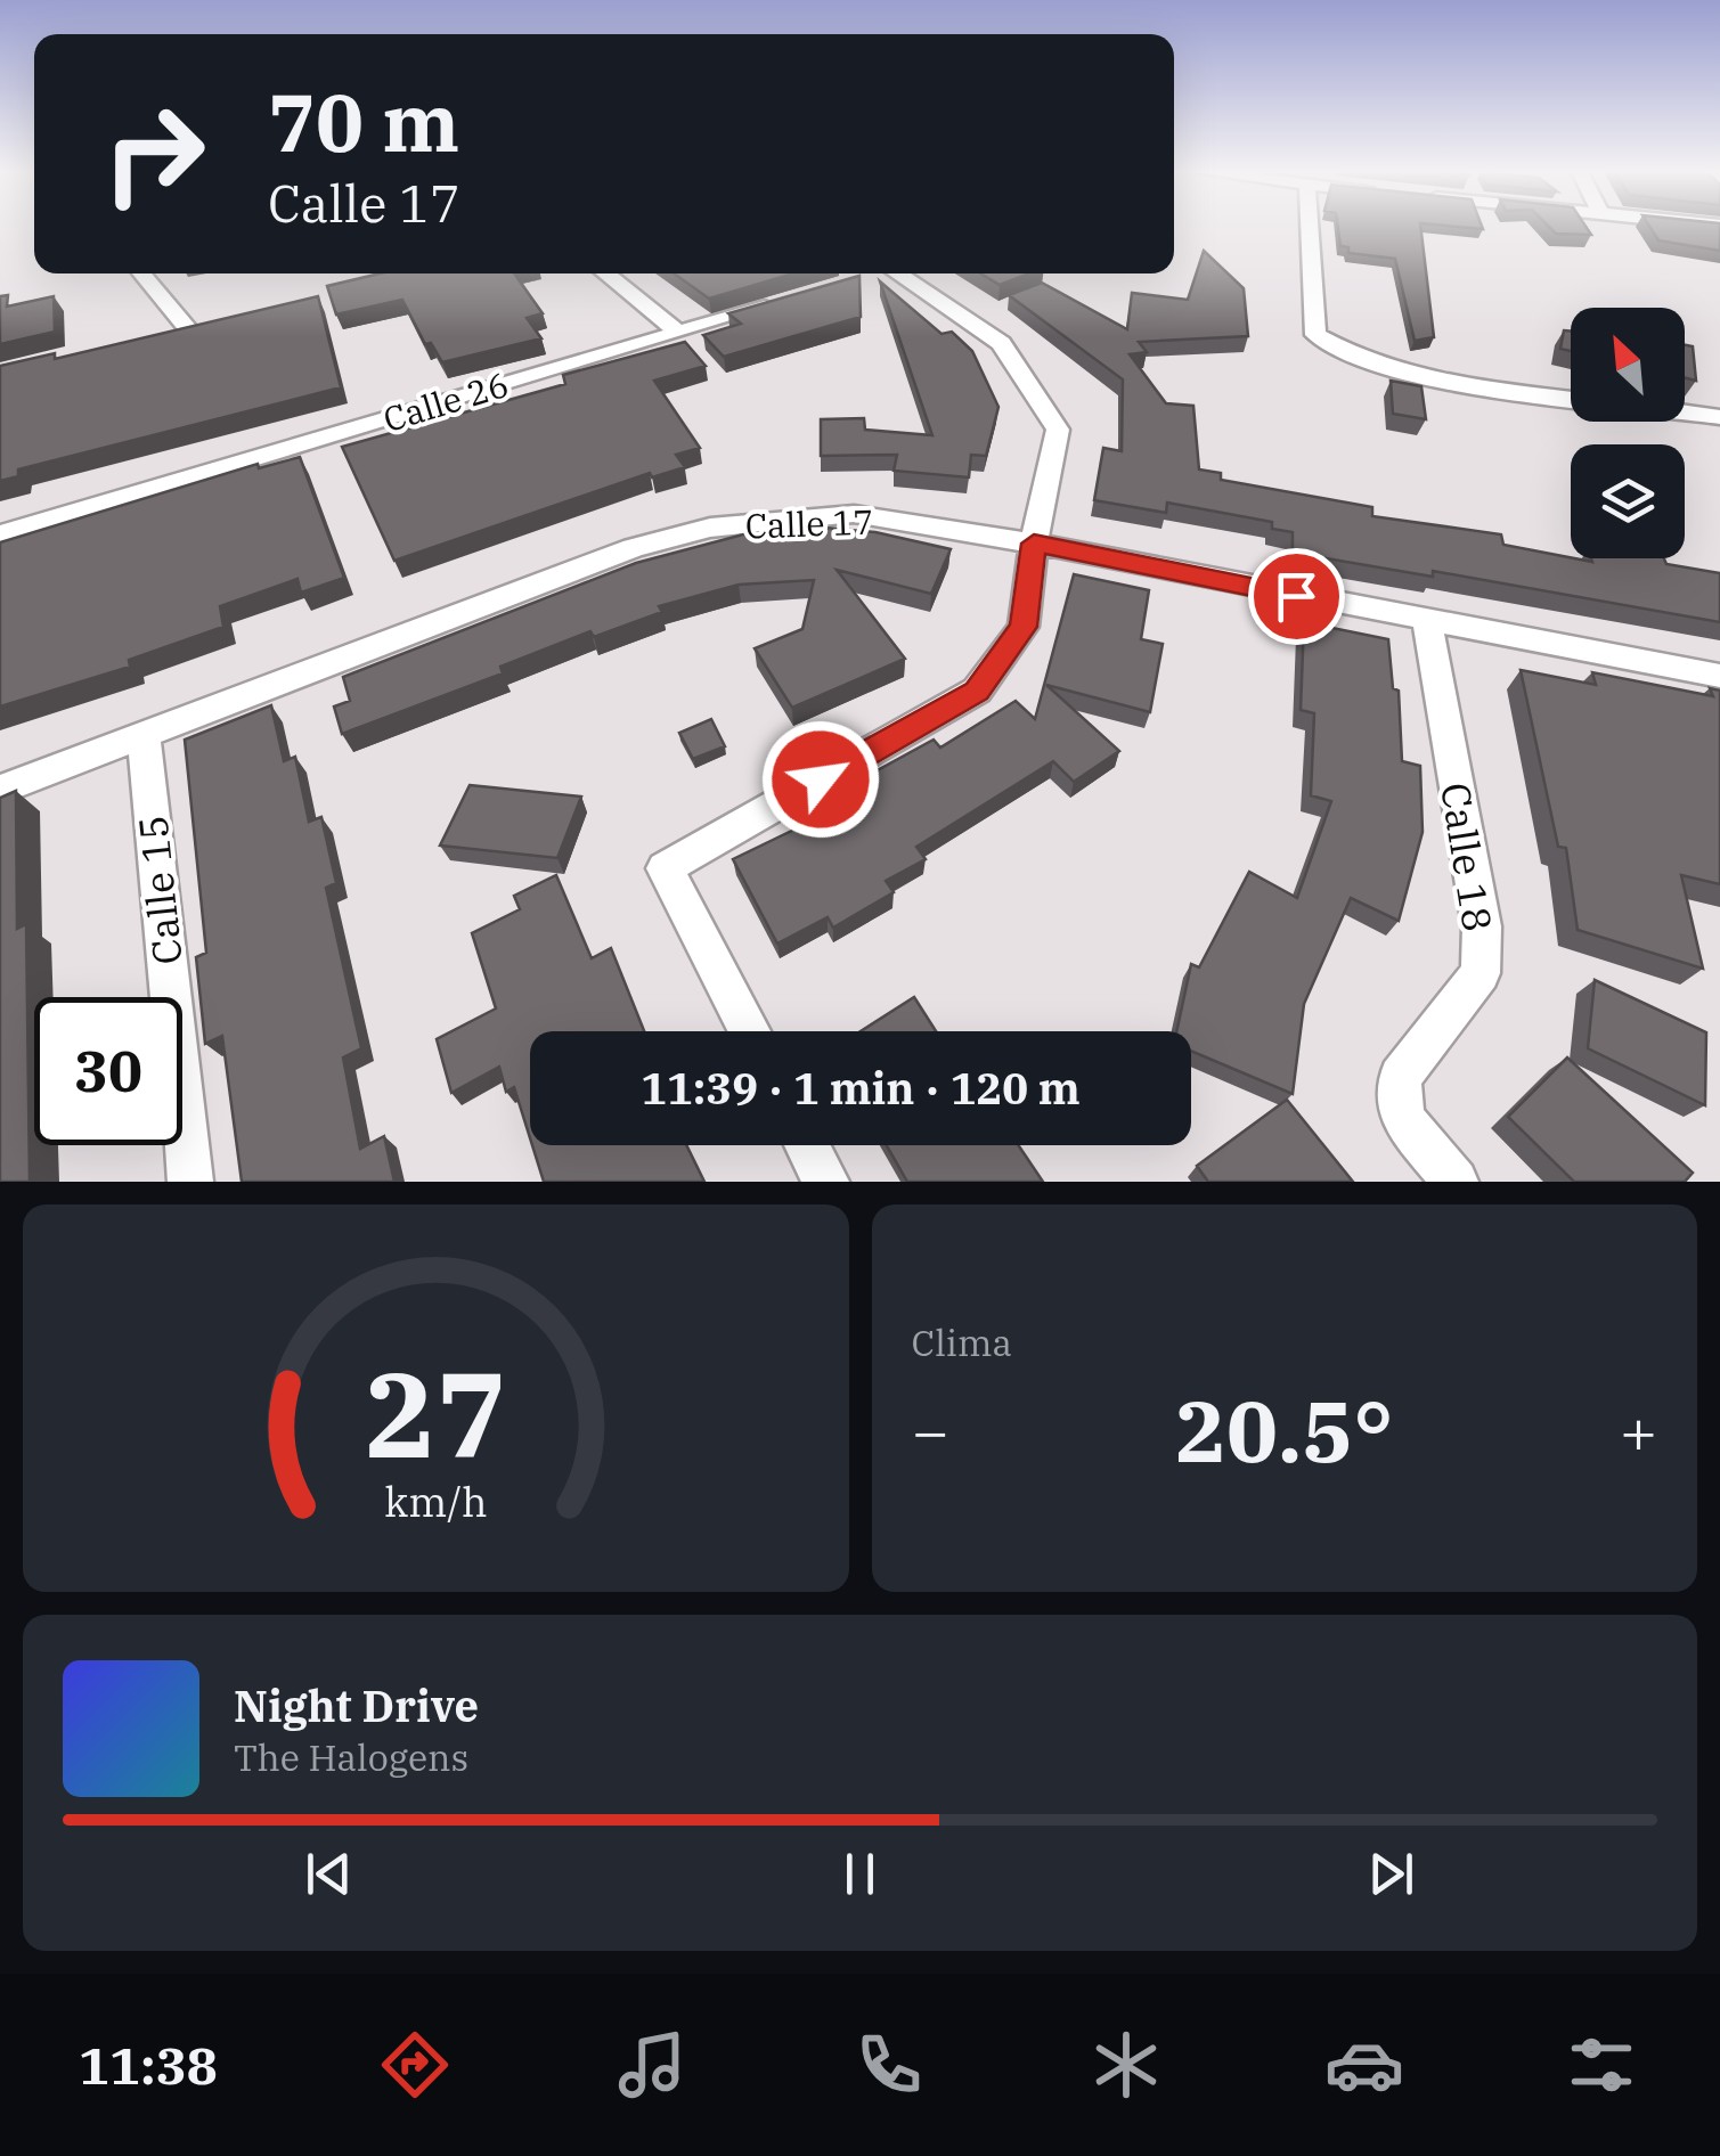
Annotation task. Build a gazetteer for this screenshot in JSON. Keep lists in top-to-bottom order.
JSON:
{
  "streets": {
    "street": [
      "Calle 26",
      "Calle 17",
      "Calle 18",
      "Calle 15"
    ]
  },
  "crossings": [
    ["Calle 17", "Calle 18"],
    ["Calle 17", "Calle 15"]
  ],
  "north": "top left",
  "page": {
    "turn": ["70 m", "Calle 17"],
    "limit": "30",
    "trip": "11:39 · 1 min · 120 m",
    "tile": "Clima",
    "heat": ["−", "20.5°", "+"],
    "song": ["Night Drive", "The Halogens"],
    "tabs": "11:38",
    "gauge": ["27", "km/h"]
  }
}
